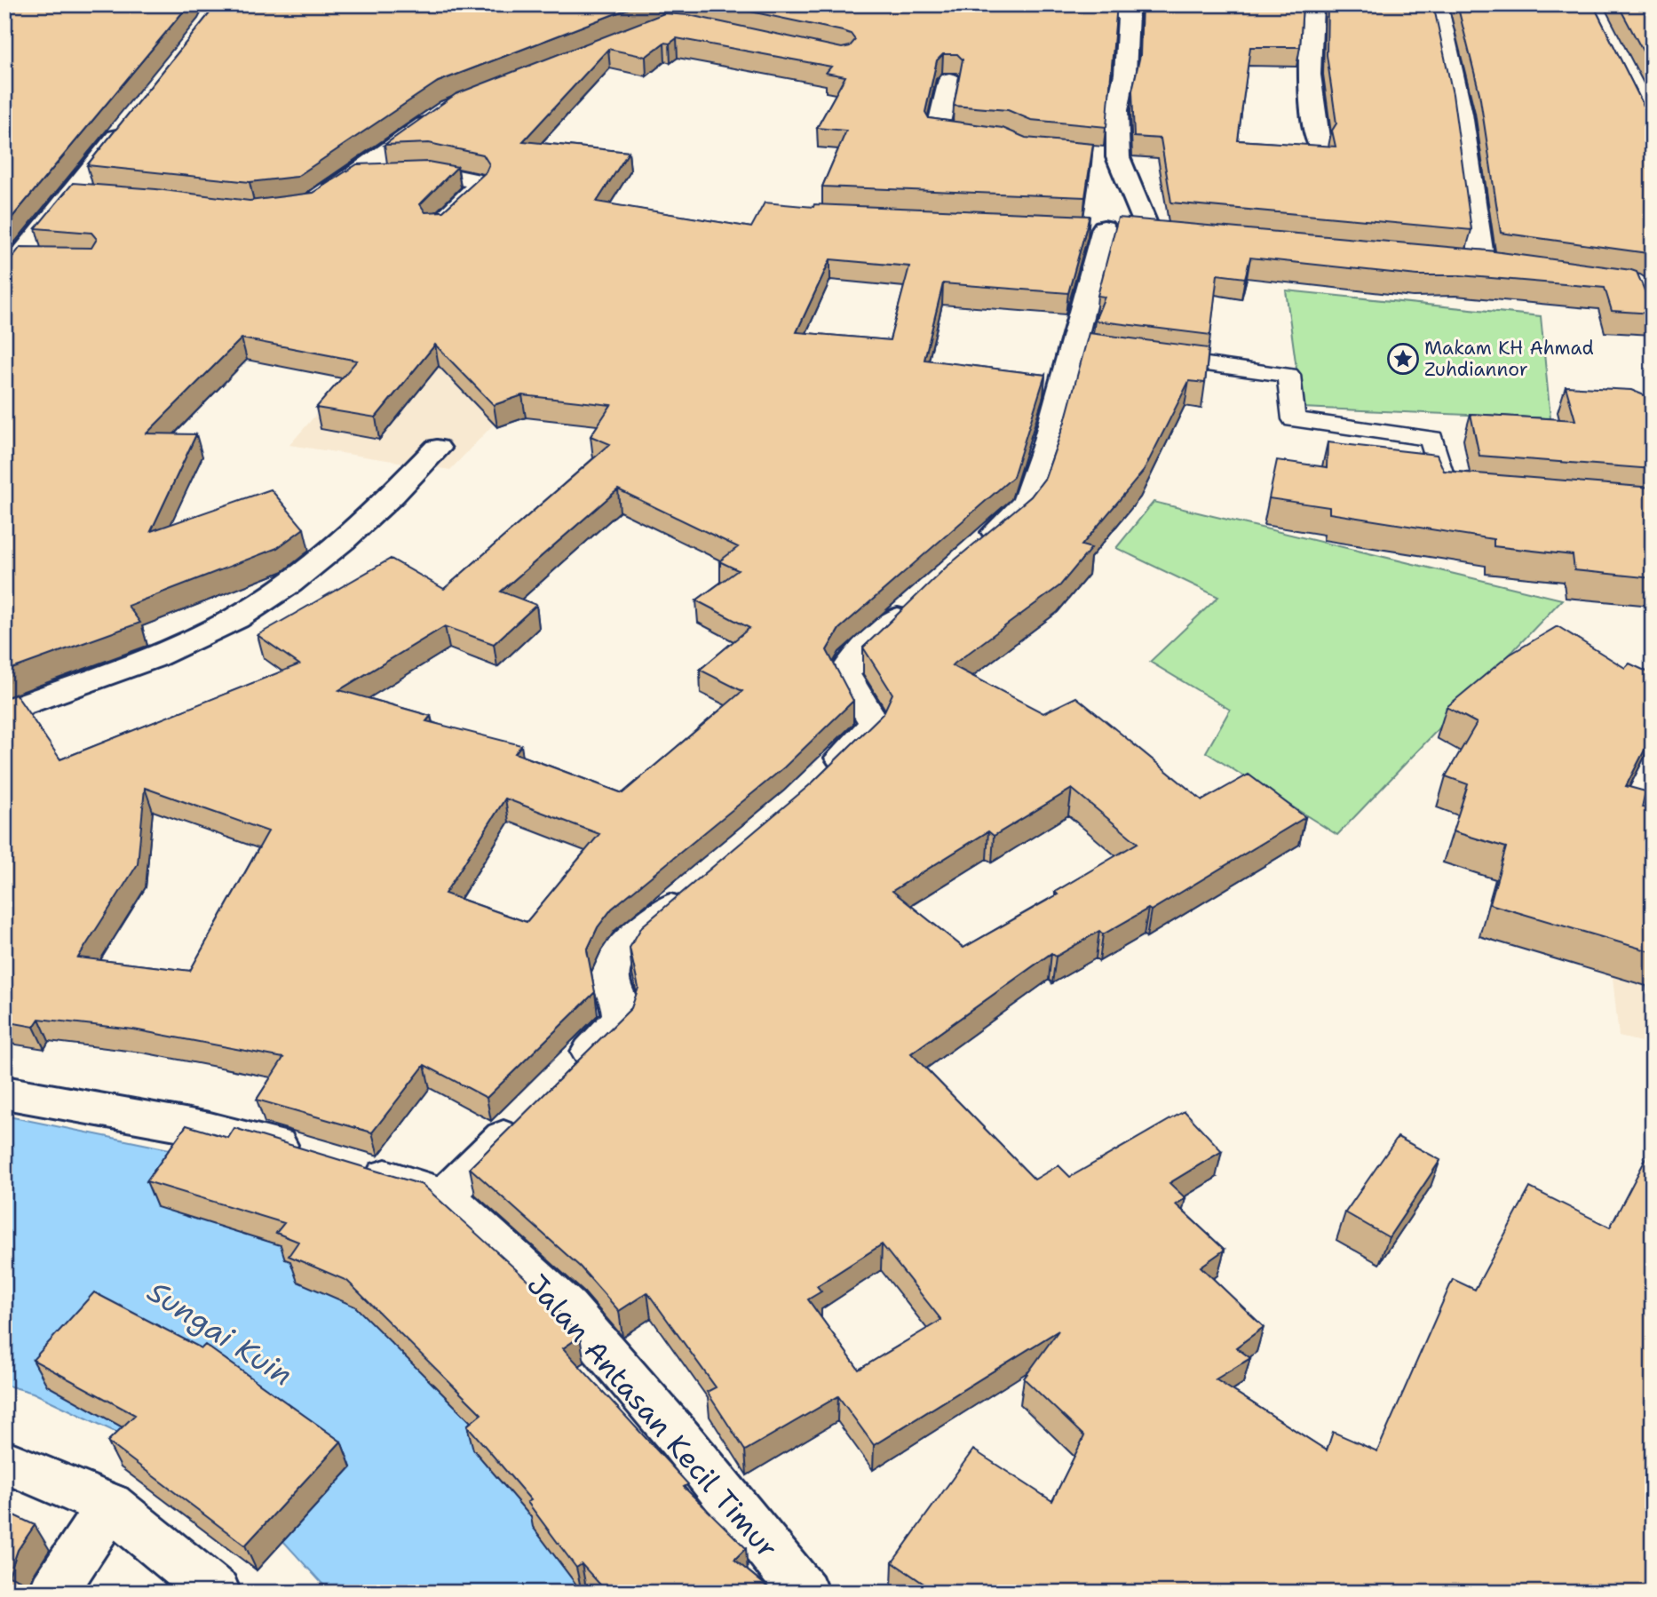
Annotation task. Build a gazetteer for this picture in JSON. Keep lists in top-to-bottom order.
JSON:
{
  "streets": {
    "street": ["Jalan Antasan Kecil Timur"]
  },
  "water": ["Sungai Kuin"],
  "places": {
    "place": ["Makam KH Ahmad Zuhdiannor"]
  }
}
